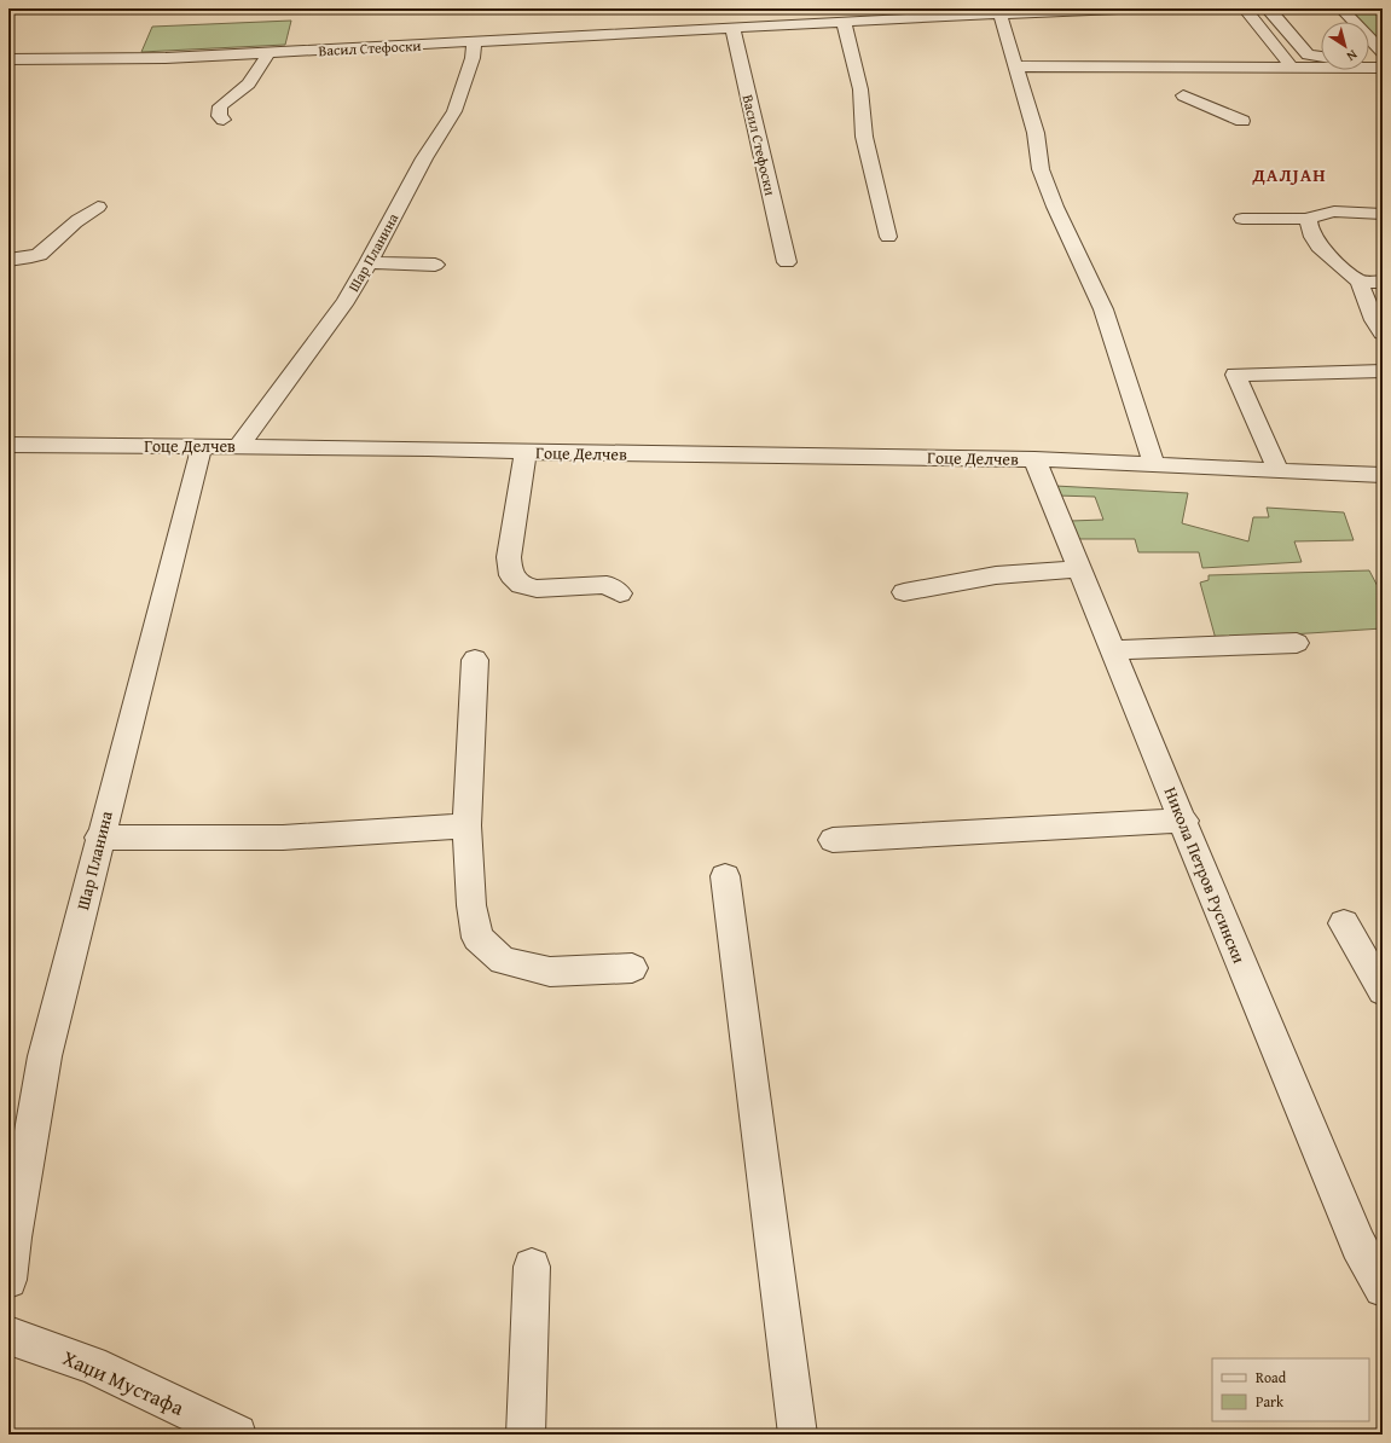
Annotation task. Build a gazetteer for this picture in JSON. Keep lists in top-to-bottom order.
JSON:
{
  "streets": {
    "street": [
      "Васил Стефоски",
      "Шар Планина",
      "Гоце Делчев",
      "Никола Петров Русински",
      "Хаџи Мустафа"
    ]
  },
  "crossings": [
    ["Васил Стефоски", "Шар Планина"],
    ["Шар Планина", "Гоце Делчев"],
    ["Гоце Делчев", "Никола Петров Русински"]
  ],
  "districts": ["ДАЛЈАН"],
  "legend": ["Road", "Park"],
  "north": "bottom right"
}
